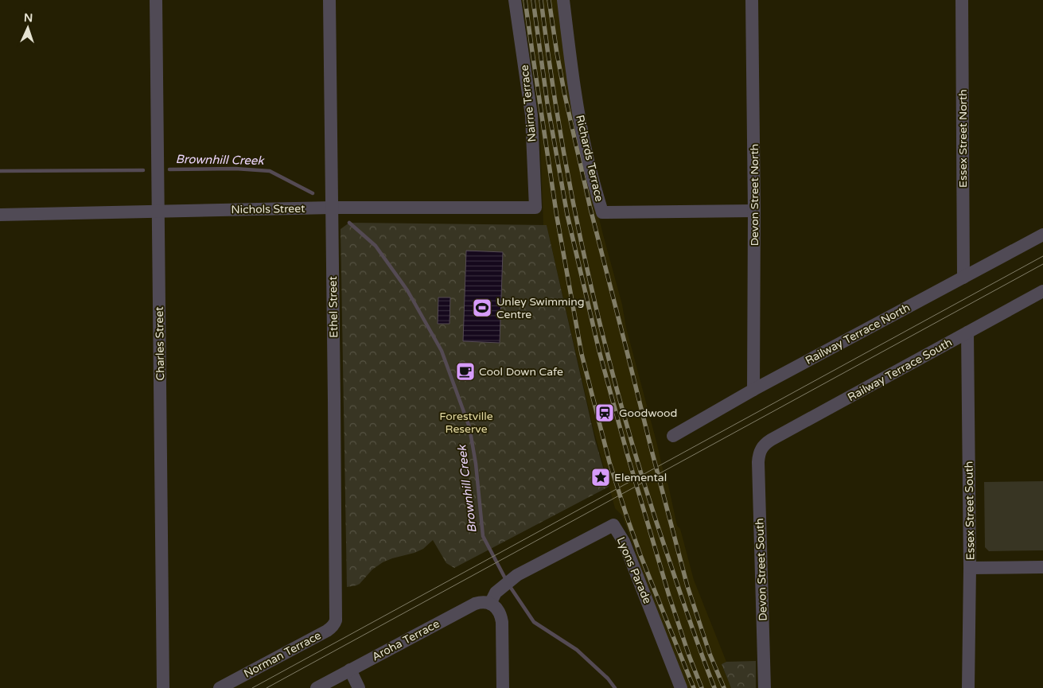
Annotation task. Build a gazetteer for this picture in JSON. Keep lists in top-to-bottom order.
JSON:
{
  "streets": {
    "street": [
      "Nairne Terrace",
      "Essex Street North",
      "Richards Terrace",
      "Devon Street North",
      "Nichols Street",
      "Ethel Street",
      "Railway Terrace North",
      "Charles Street",
      "Railway Terrace South",
      "Essex Street South",
      "Devon Street South",
      "Lyons Parade",
      "Aroha Terrace",
      "Norman Terrace"
    ]
  },
  "crossings": [
    ["Nairne Terrace", "Nichols Street"],
    ["Essex Street North", "Railway Terrace North"],
    ["Richards Terrace", "Devon Street North"],
    ["Devon Street North", "Railway Terrace North"],
    ["Nichols Street", "Ethel Street"],
    ["Nichols Street", "Charles Street"],
    ["Ethel Street", "Norman Terrace"],
    ["Railway Terrace South", "Essex Street South"],
    ["Railway Terrace South", "Devon Street South"],
    ["Lyons Parade", "Aroha Terrace"]
  ],
  "water": ["Brownhill Creek"],
  "parks": ["Forestville Reserve"],
  "places": {
    "sports": ["Unley Swimming Centre"],
    "cafe": ["Cool Down Cafe"],
    "station": ["Goodwood"],
    "place": ["Elemental"]
  },
  "north": "top"
}
